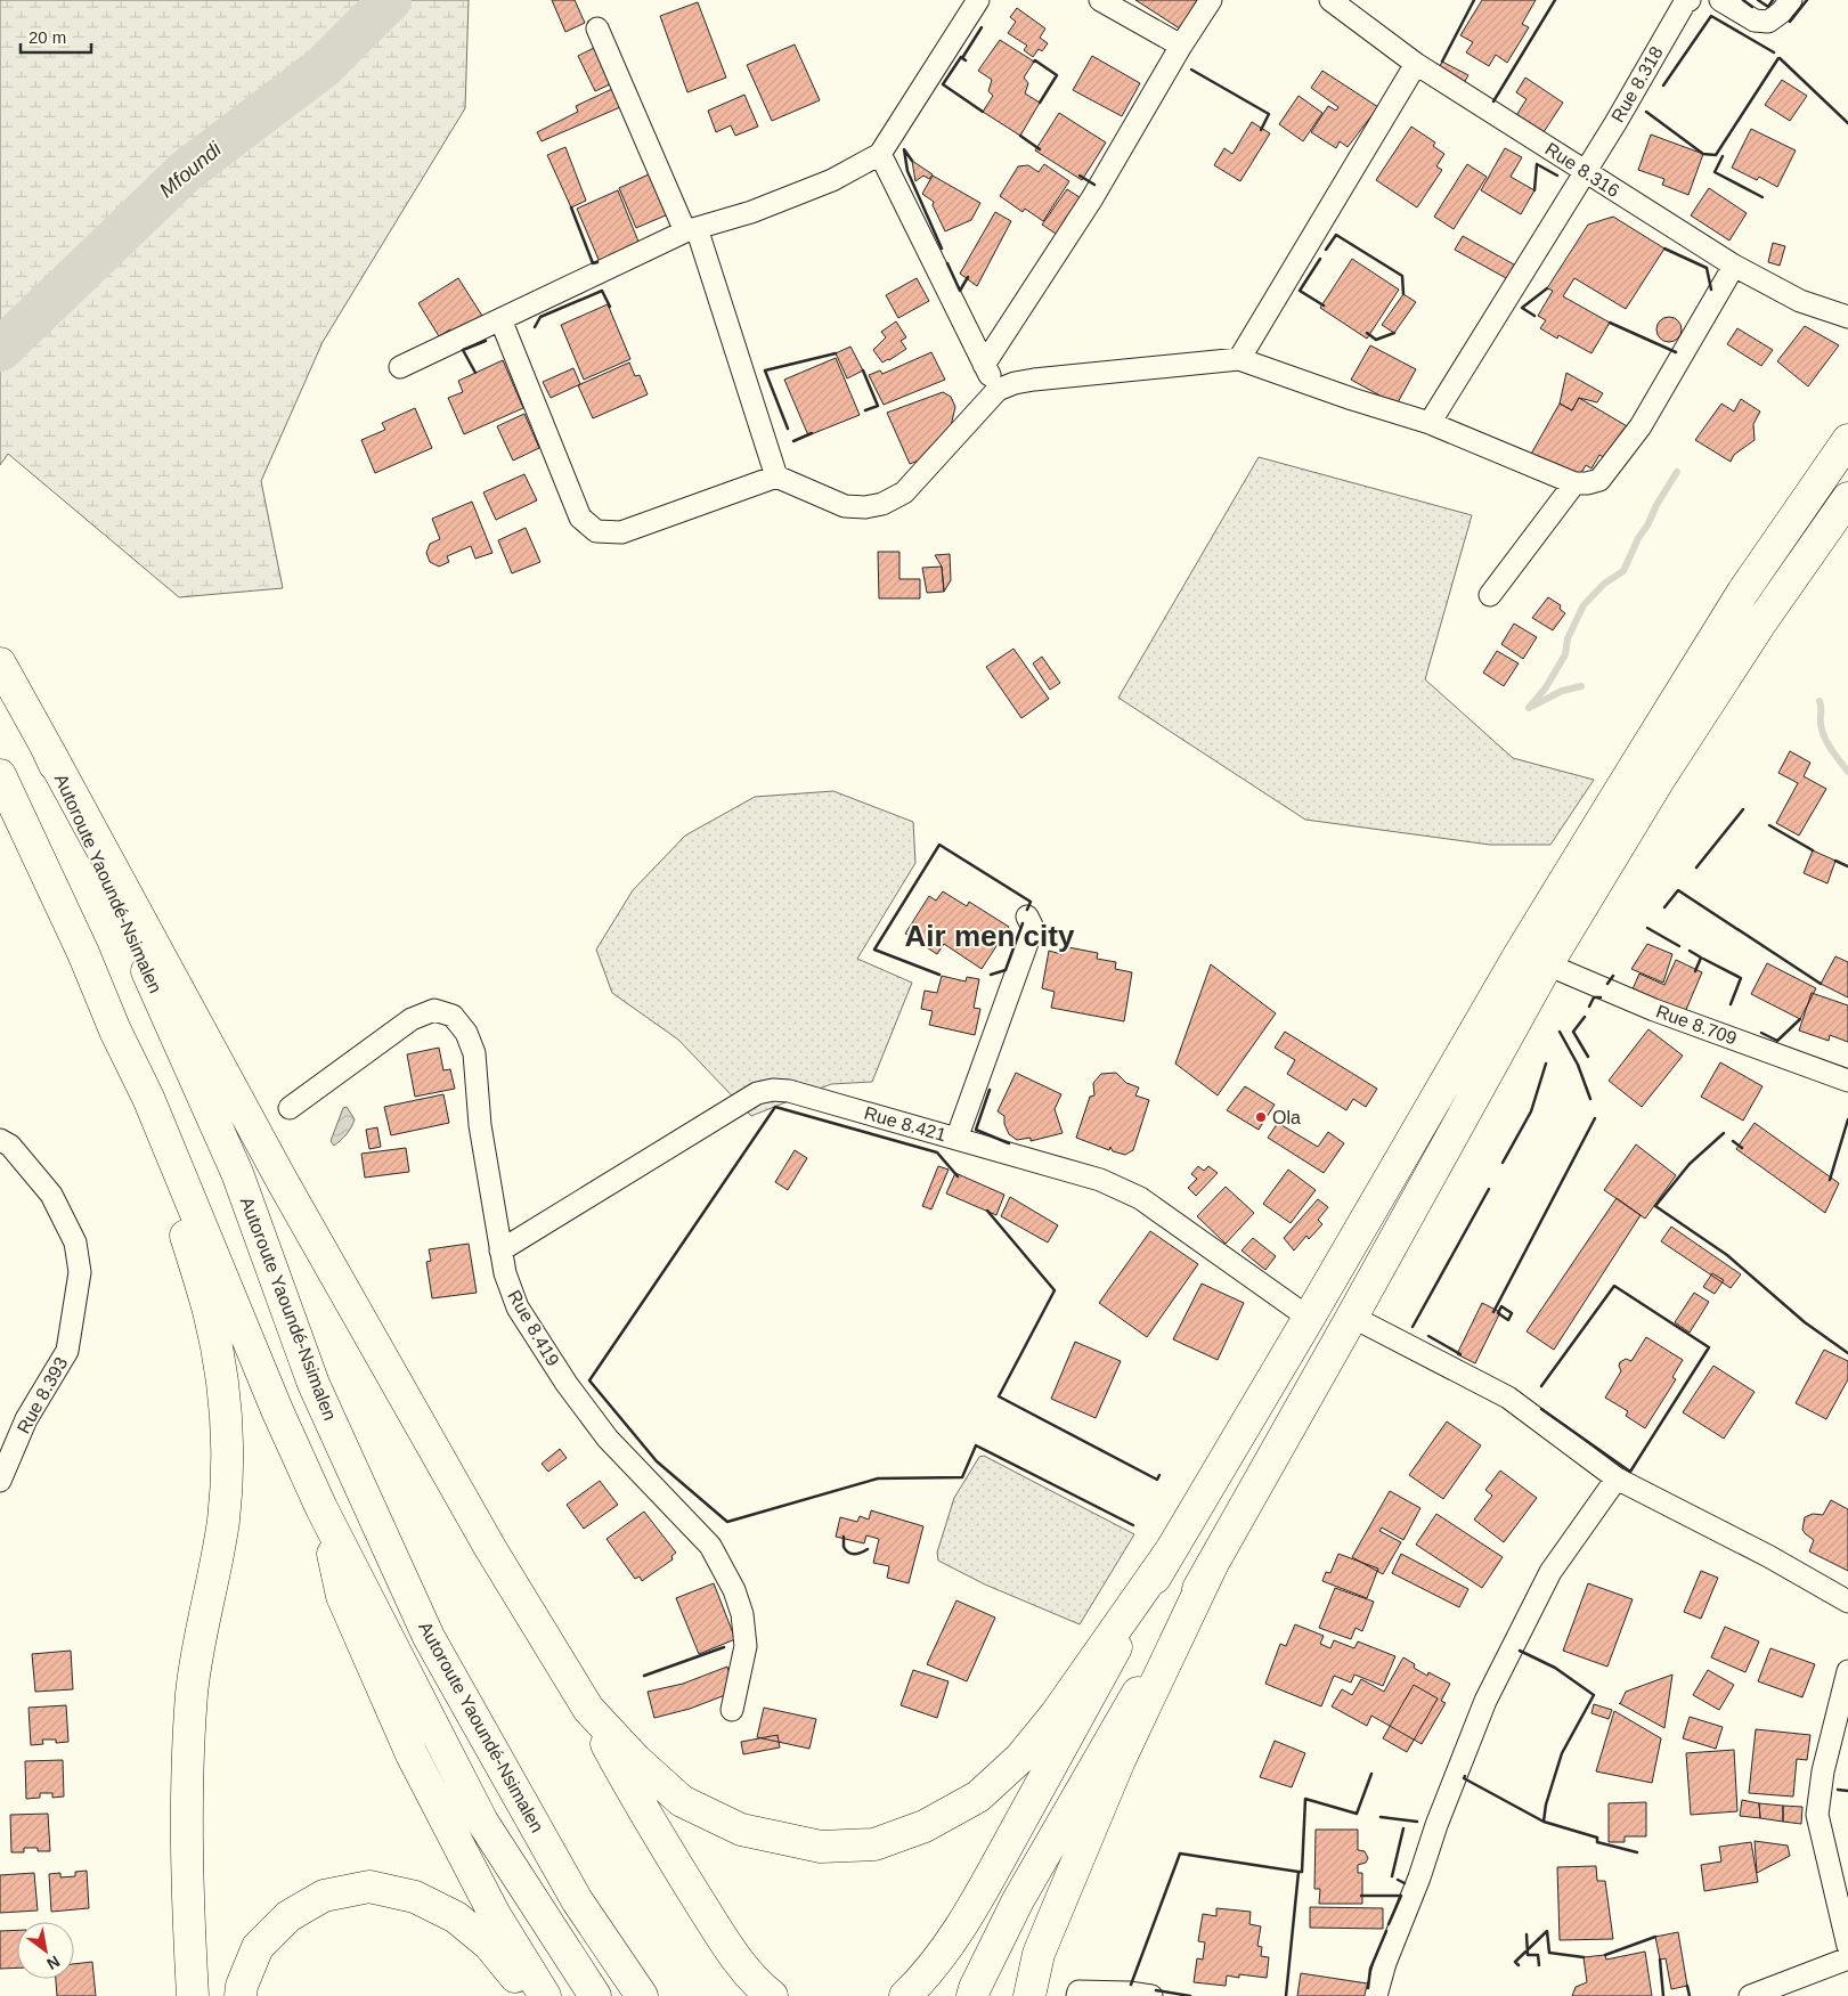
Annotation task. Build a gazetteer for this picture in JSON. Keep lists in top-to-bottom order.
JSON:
{
  "streets": {
    "highway": ["Autoroute Yaoundé-Nsimalen"],
    "street": [
      "Rue 8.318",
      "Rue 8.316",
      "Rue 8.709",
      "Rue 8.421",
      "Rue 8.419",
      "Rue 8.393"
    ]
  },
  "crossings": [
    ["Rue 8.318", "Rue 8.316"],
    ["Rue 8.421", "Rue 8.419"]
  ],
  "districts": ["Air men city"],
  "water": ["Mfoundi"],
  "places": ["Ola"],
  "scale_bar": "20 m",
  "north": "bottom right"
}
